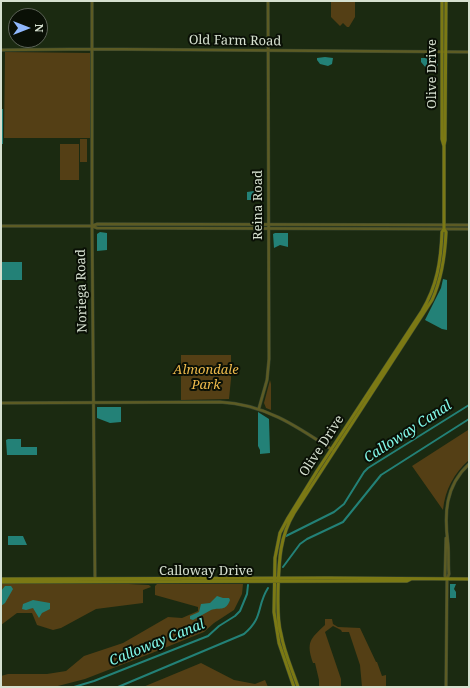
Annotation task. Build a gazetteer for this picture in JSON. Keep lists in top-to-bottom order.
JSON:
{
  "streets": {
    "main road": ["Olive Drive", "Calloway Drive"],
    "street": ["Old Farm Road", "Reina Road", "Noriega Road"]
  },
  "crossings": [
    ["Old Farm Road", "Olive Drive"],
    ["Old Farm Road", "Reina Road"],
    ["Old Farm Road", "Noriega Road"],
    ["Olive Drive", "Calloway Drive"],
    ["Noriega Road", "Calloway Drive"]
  ],
  "water": ["Calloway Canal"],
  "parks": ["Almondale Park"],
  "north": "right"
}
